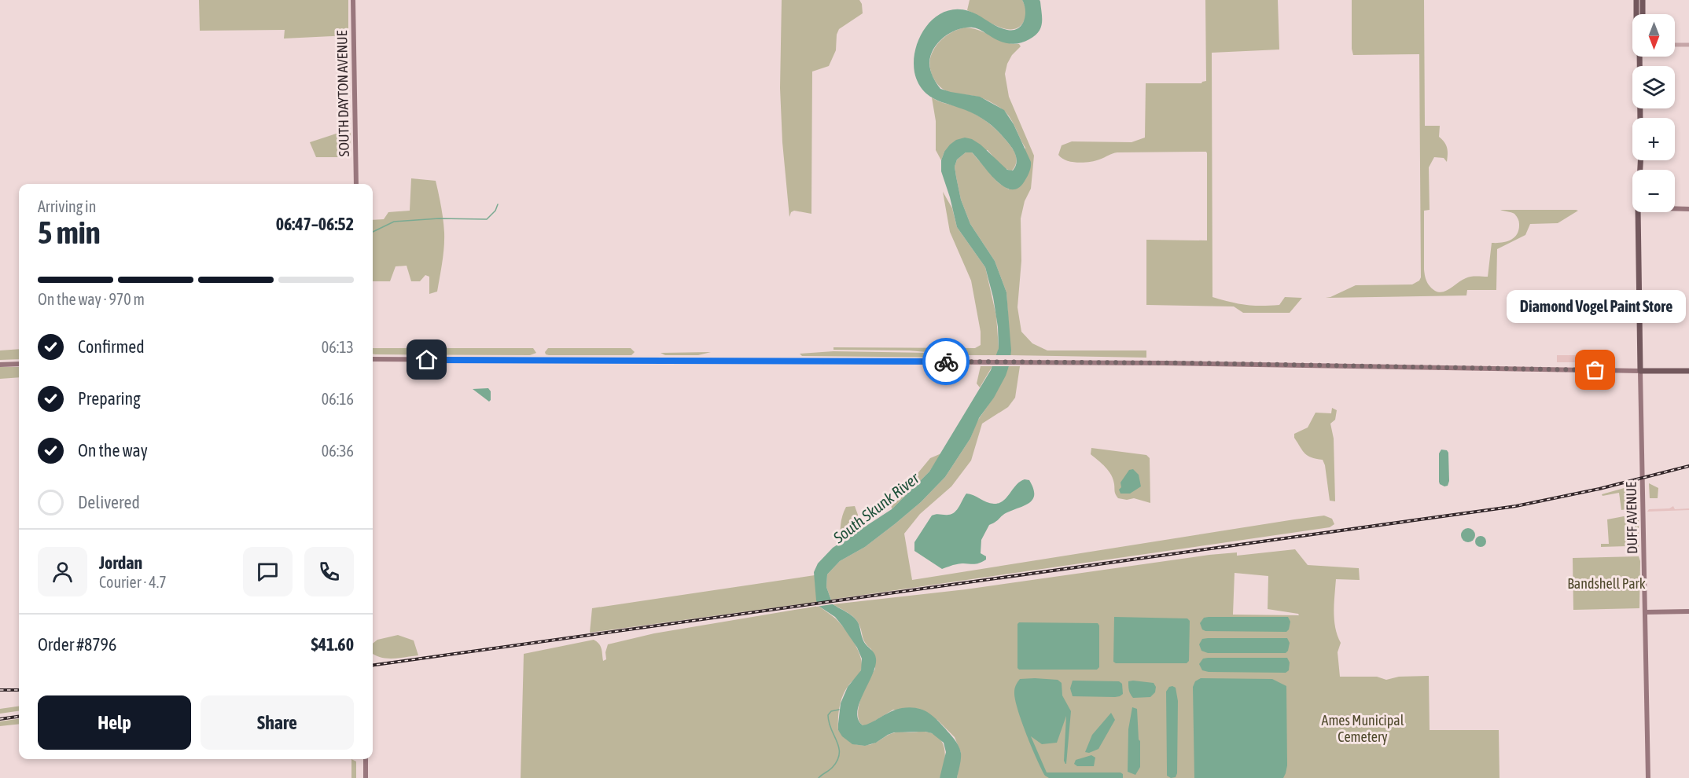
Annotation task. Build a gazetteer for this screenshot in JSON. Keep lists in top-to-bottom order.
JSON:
{
  "streets": {
    "main road": ["SOUTH DAYTON AVENUE", "DUFF AVENUE"]
  },
  "water": ["South Skunk River"],
  "parks": ["Bandshell Park", "Ames Municipal Cemetery"],
  "places": ["Diamond Vogel Paint Store"],
  "north": "bottom",
  "page": {
    "map_buttons": ["+", "−"],
    "heading": ["5 min", "Arriving in", "06:47–06:52"],
    "panel": [
      "Jordan",
      "Courier · 4.7",
      "Order #8796",
      "$41.60"
    ],
    "bar": "On the way · 970 m",
    "bubble": "Diamond Vogel Paint Store",
    "list": [
      ["Confirmed", "06:13"],
      ["Preparing", "06:16"],
      ["On the way", "06:36"],
      "Delivered"
    ],
    "buttons": ["Help", "Share"]
  }
}
